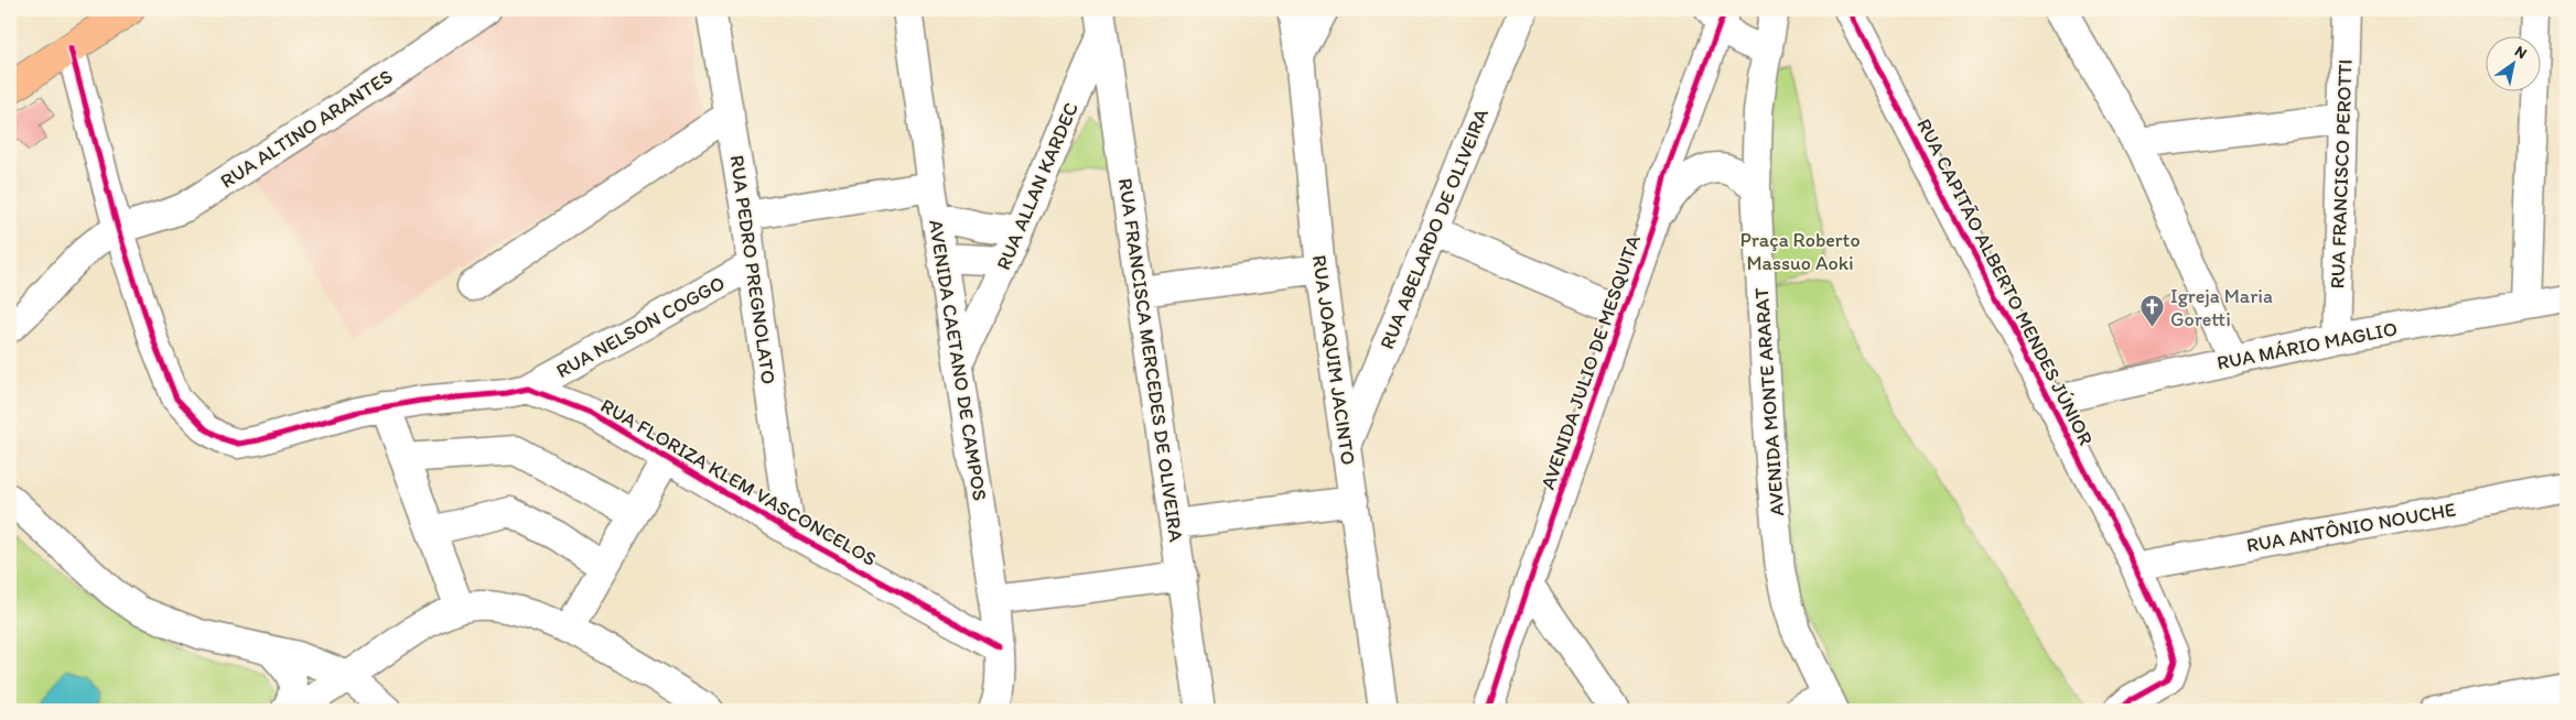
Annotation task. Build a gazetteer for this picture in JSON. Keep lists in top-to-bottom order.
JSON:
{
  "streets": {
    "street": [
      "RUA ALTINO ARANTES",
      "RUA FRANCISCO PEROTTI",
      "RUA ALLAN KARDEC",
      "RUA ABELARDO DE OLIVEIRA",
      "RUA PEDRO PREGNOLATO",
      "RUA CAPITÃO ALBERTO MENDES JÚNIOR",
      "RUA NELSON COGGO",
      "RUA MÁRIO MAGLIO",
      "AVENIDA CAETANO DE CAMPOS",
      "RUA FRANCISCA MERCEDES DE OLIVEIRA",
      "RUA JOAQUIM JACINTO",
      "AVENIDA JULIO DE MESQUITA",
      "AVENIDA MONTE ARARAT",
      "RUA FLORIZA KLEM VASCONCELOS",
      "RUA ANTÔNIO NOUCHE"
    ]
  },
  "crossings": [
    ["RUA FRANCISCO PEROTTI", "RUA MÁRIO MAGLIO"],
    ["RUA ALLAN KARDEC", "AVENIDA CAETANO DE CAMPOS"],
    ["RUA ALLAN KARDEC", "RUA FRANCISCA MERCEDES DE OLIVEIRA"],
    ["RUA ABELARDO DE OLIVEIRA", "RUA JOAQUIM JACINTO"],
    ["RUA PEDRO PREGNOLATO", "RUA NELSON COGGO"],
    ["RUA PEDRO PREGNOLATO", "RUA FLORIZA KLEM VASCONCELOS"],
    ["RUA CAPITÃO ALBERTO MENDES JÚNIOR", "RUA MÁRIO MAGLIO"],
    ["RUA CAPITÃO ALBERTO MENDES JÚNIOR", "RUA ANTÔNIO NOUCHE"],
    ["RUA NELSON COGGO", "RUA FLORIZA KLEM VASCONCELOS"],
    ["AVENIDA CAETANO DE CAMPOS", "RUA FLORIZA KLEM VASCONCELOS"],
    ["AVENIDA JULIO DE MESQUITA", "AVENIDA MONTE ARARAT"]
  ],
  "parks": ["Praça Roberto Massuo Aoki"],
  "places": {
    "church": ["Igreja Maria Goretti"]
  },
  "north": "top right"
}
